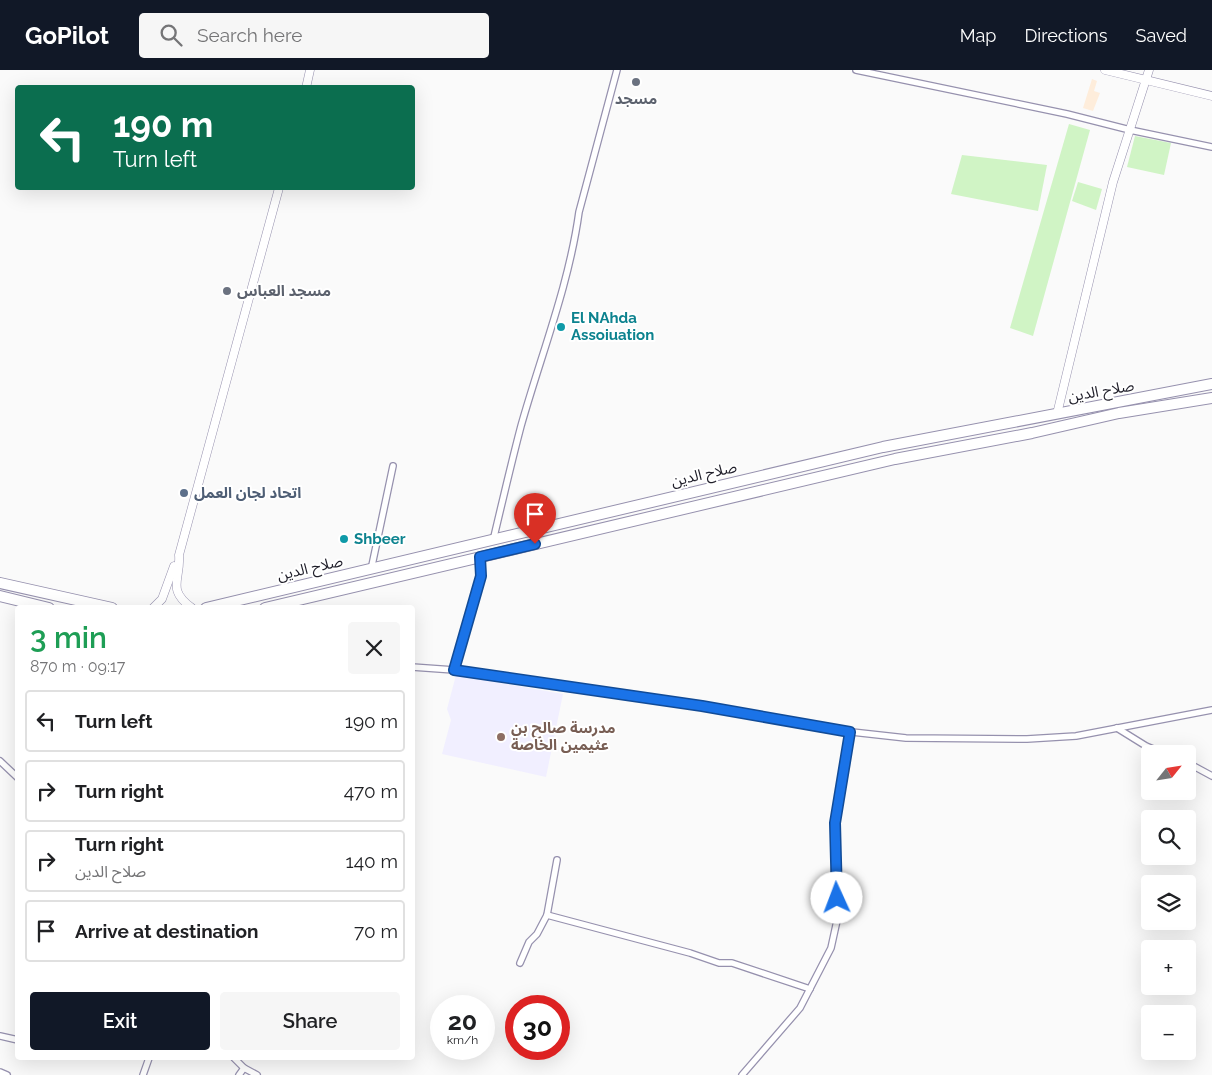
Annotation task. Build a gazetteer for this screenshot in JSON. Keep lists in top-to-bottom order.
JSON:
{
  "streets": {
    "highway": ["صلاح الدين"]
  },
  "places": [
    "مسجد",
    "مسجد العباس",
    "El NAhda Assoiuation",
    "اتحاد لجان العمل",
    "Shbeer",
    "مدرسة صالح بن عثيمين الخاصة"
  ],
  "north": "top right",
  "page": {
    "header": "GoPilot",
    "search": "Search here",
    "nav": ["Map", "Directions", "Saved"],
    "turn": ["190 m", "Turn left"],
    "heading": ["3 min", "870 m · 09:17"],
    "list": [
      {
        "name": "Turn left",
        "value": "190 m"
      },
      {
        "name": "Turn right",
        "value": "470 m"
      },
      {
        "name": "Turn right",
        "note": "صلاح الدين",
        "value": "140 m"
      },
      {
        "name": "Arrive at destination",
        "value": "70 m"
      }
    ],
    "map_buttons": ["+", "−"],
    "buttons": ["Exit", "Share"],
    "speed": "20 km/h",
    "limit": "30"
  }
}
